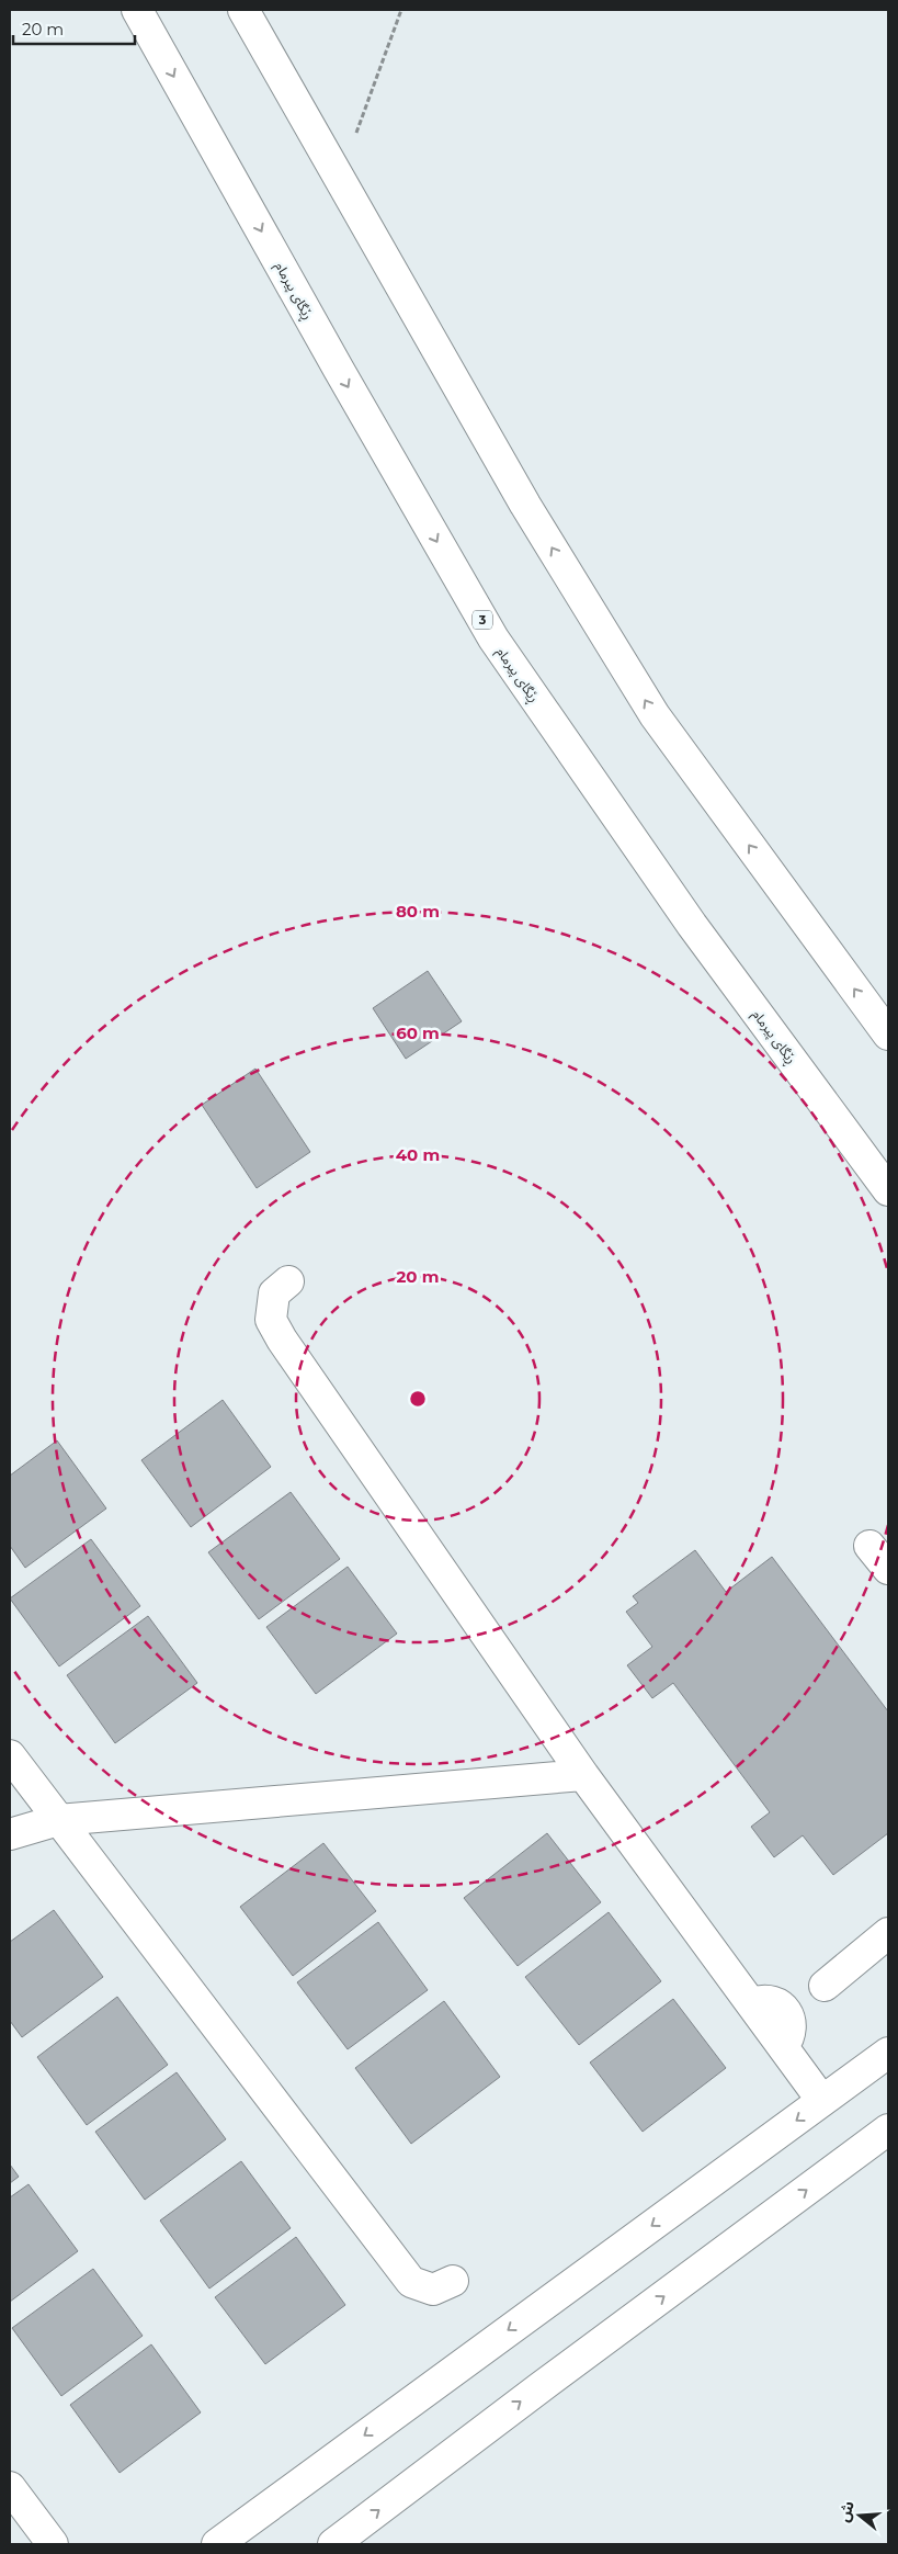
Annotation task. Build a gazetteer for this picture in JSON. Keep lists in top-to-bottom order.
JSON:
{
  "streets": {
    "main road": ["ڕێگای پیرمام", "3"]
  },
  "scale_bar": "20 m",
  "north": "left",
  "rings": [
    "80 m",
    "60 m",
    "40 m",
    "20 m"
  ]
}
